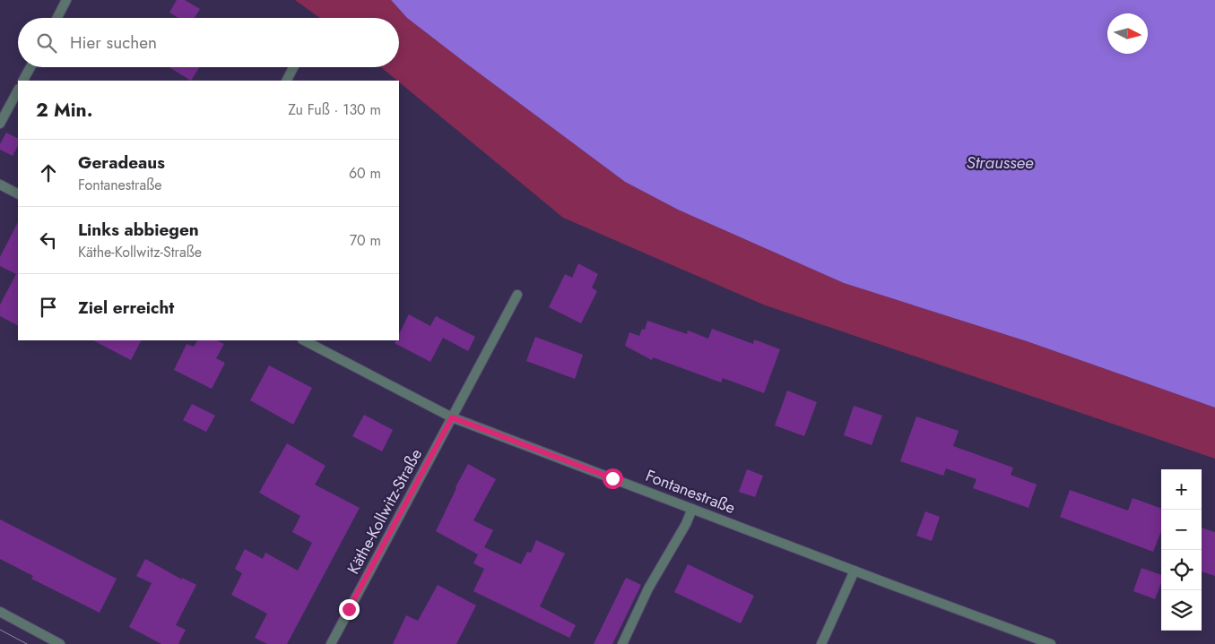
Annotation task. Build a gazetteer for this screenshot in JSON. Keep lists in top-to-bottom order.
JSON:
{
  "streets": {
    "street": ["Fontanestraße", "Käthe-Kollwitz-Straße"]
  },
  "crossings": [
    ["Fontanestraße", "Käthe-Kollwitz-Straße"]
  ],
  "water": ["Straussee"],
  "north": "right",
  "page": {
    "search": "Hier suchen",
    "heading": ["2 Min.", "Zu Fuß · 130 m"],
    "list": [
      ["Geradeaus", "Fontanestraße", "60 m"],
      ["Links abbiegen", "Käthe-Kollwitz-Straße", "70 m"],
      "Ziel erreicht"
    ],
    "map_buttons": ["+", "−"]
  }
}
